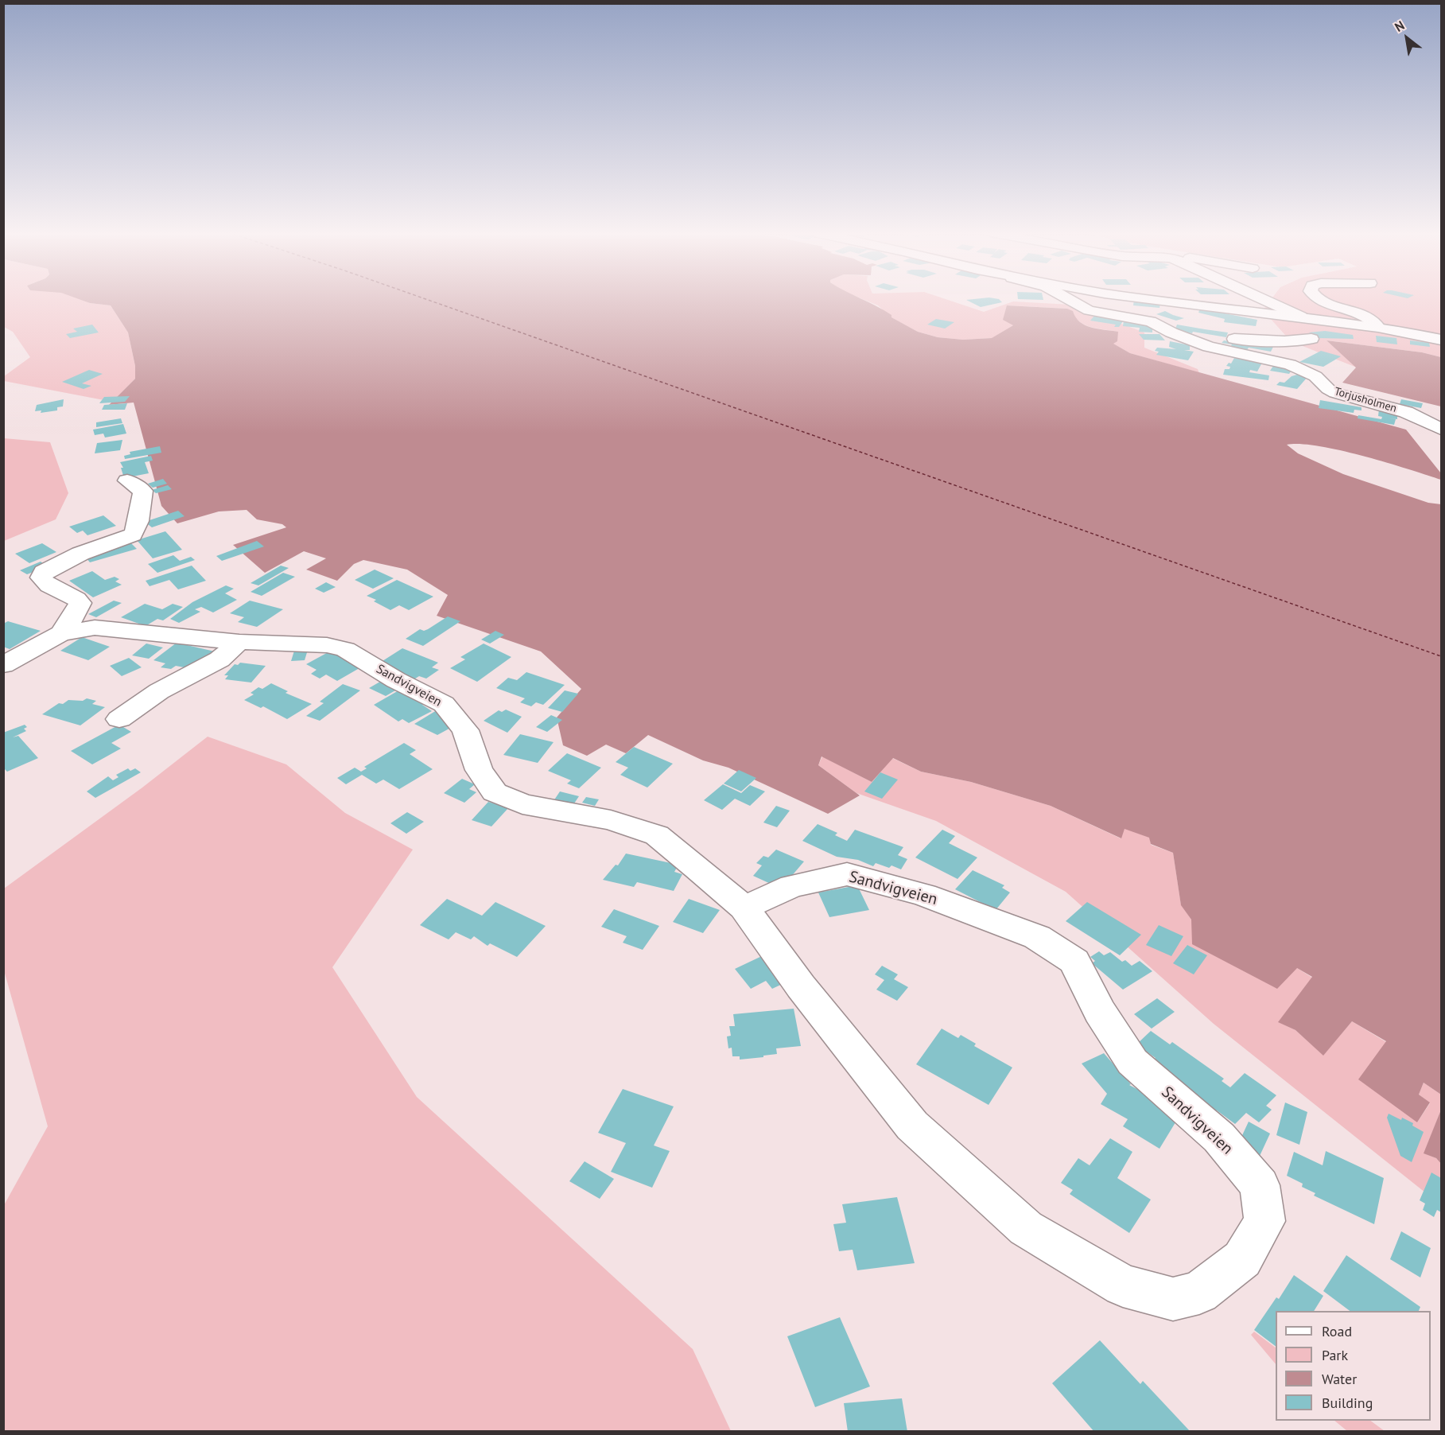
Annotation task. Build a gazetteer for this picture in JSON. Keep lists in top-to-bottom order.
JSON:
{
  "streets": {
    "street": ["Torjusholmen", "Sandvigveien"]
  },
  "legend": [
    "Road",
    "Park",
    "Water",
    "Building"
  ],
  "north": "top left"
}
